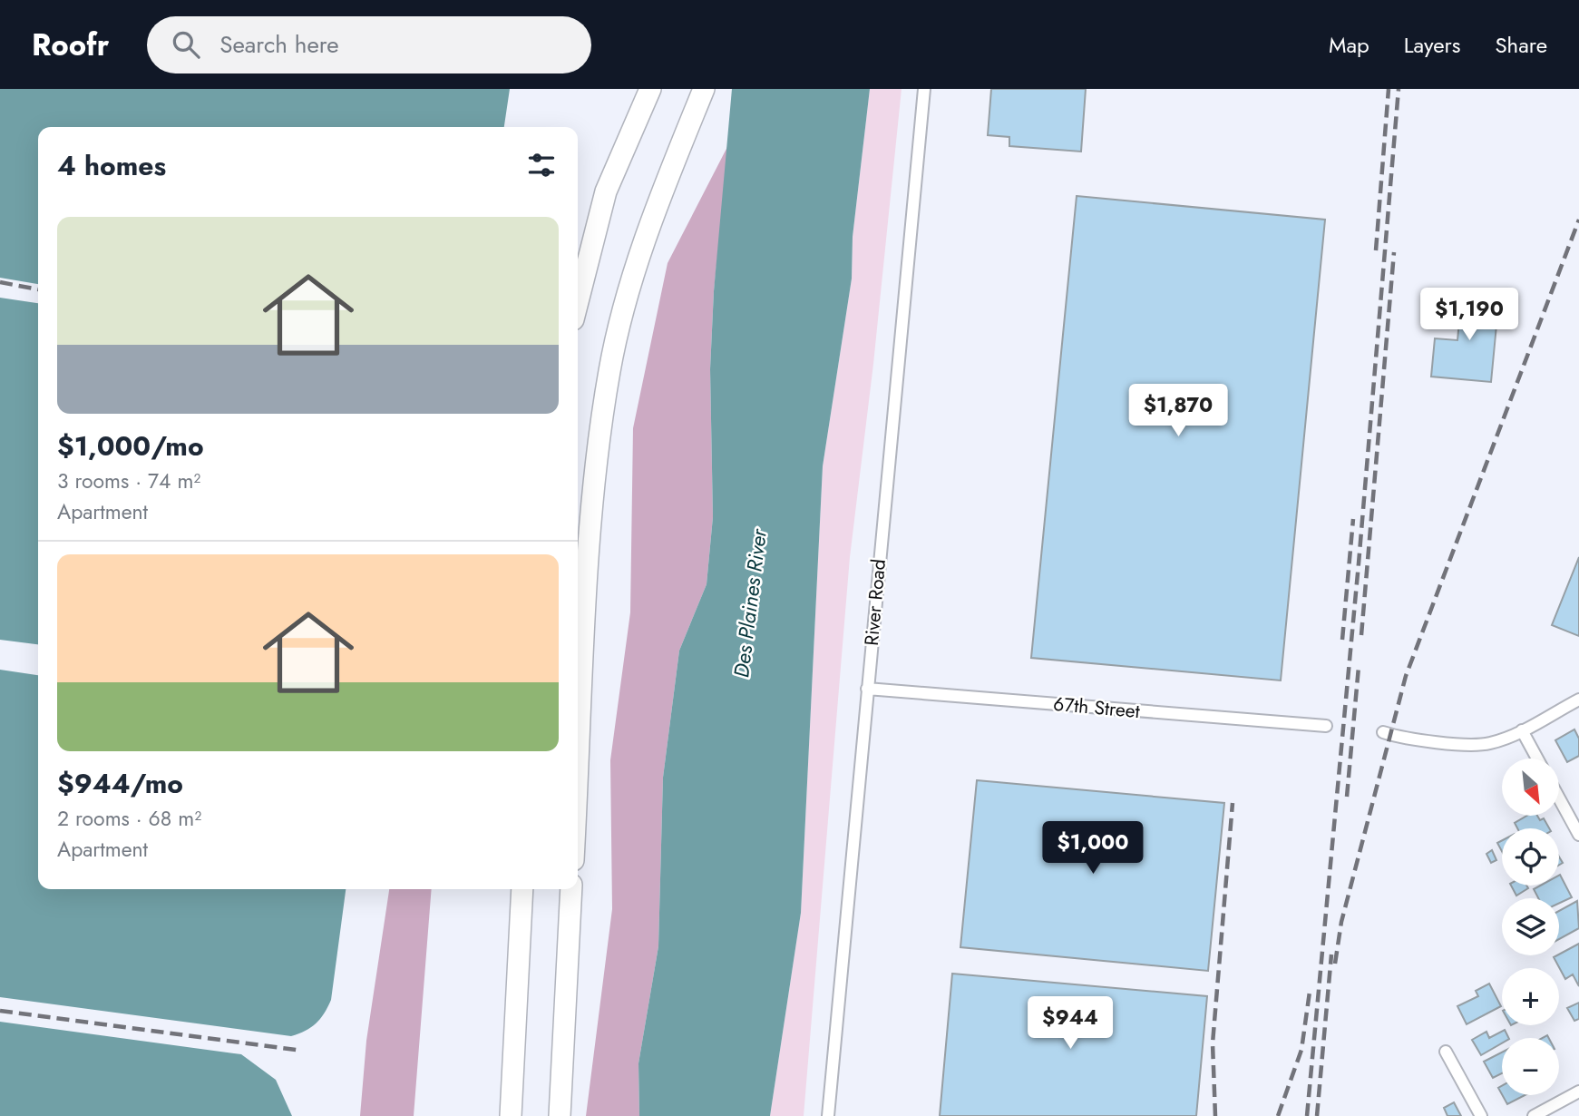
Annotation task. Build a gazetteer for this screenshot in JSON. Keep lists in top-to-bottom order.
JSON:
{
  "streets": {
    "street": ["River Road", "67th Street"]
  },
  "crossings": [
    ["River Road", "67th Street"]
  ],
  "water": ["Des Plaines River"],
  "north": "bottom right",
  "page": {
    "header": "Roofr",
    "search": "Search here",
    "nav": ["Map", "Layers", "Share"],
    "heading": "4 homes",
    "list": [
      {
        "name": "$1,000/mo",
        "note": "3 rooms · 74 m² · Apartment"
      },
      {
        "name": "$944/mo",
        "note": "2 rooms · 68 m² · Apartment"
      }
    ],
    "price": [
      "$1,190",
      "$1,870",
      "$1,000",
      "$944"
    ],
    "map_buttons": ["+", "−"]
  }
}
